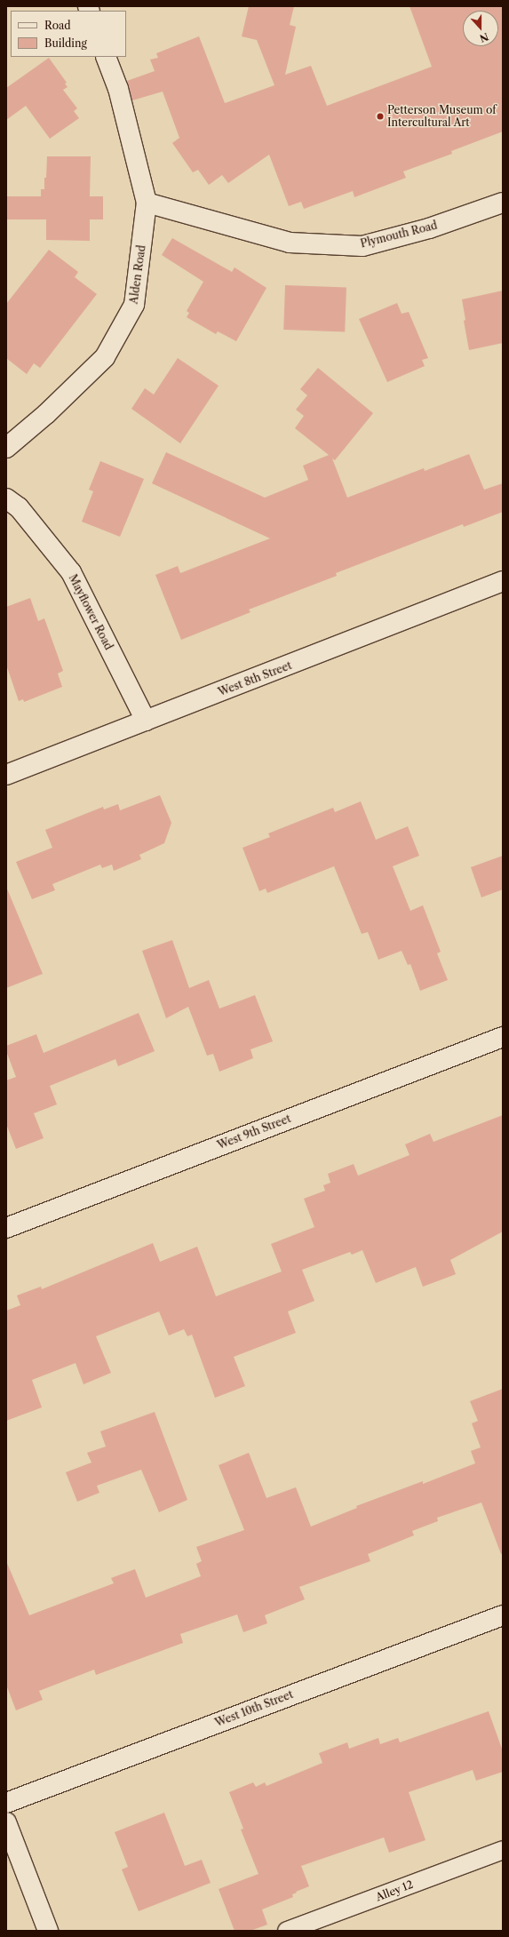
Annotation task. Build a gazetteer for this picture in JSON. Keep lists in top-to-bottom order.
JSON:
{
  "streets": {
    "street": [
      "Plymouth Road",
      "Alden Road",
      "Mayflower Road",
      "West 8th Street",
      "West 9th Street",
      "West 10th Street"
    ],
    "lane": ["Alley 12"]
  },
  "crossings": [
    ["Plymouth Road", "Alden Road"],
    ["Mayflower Road", "West 8th Street"]
  ],
  "places": ["Petterson Museum of Intercultural Art"],
  "legend": ["Road", "Building"],
  "north": "bottom"
}
